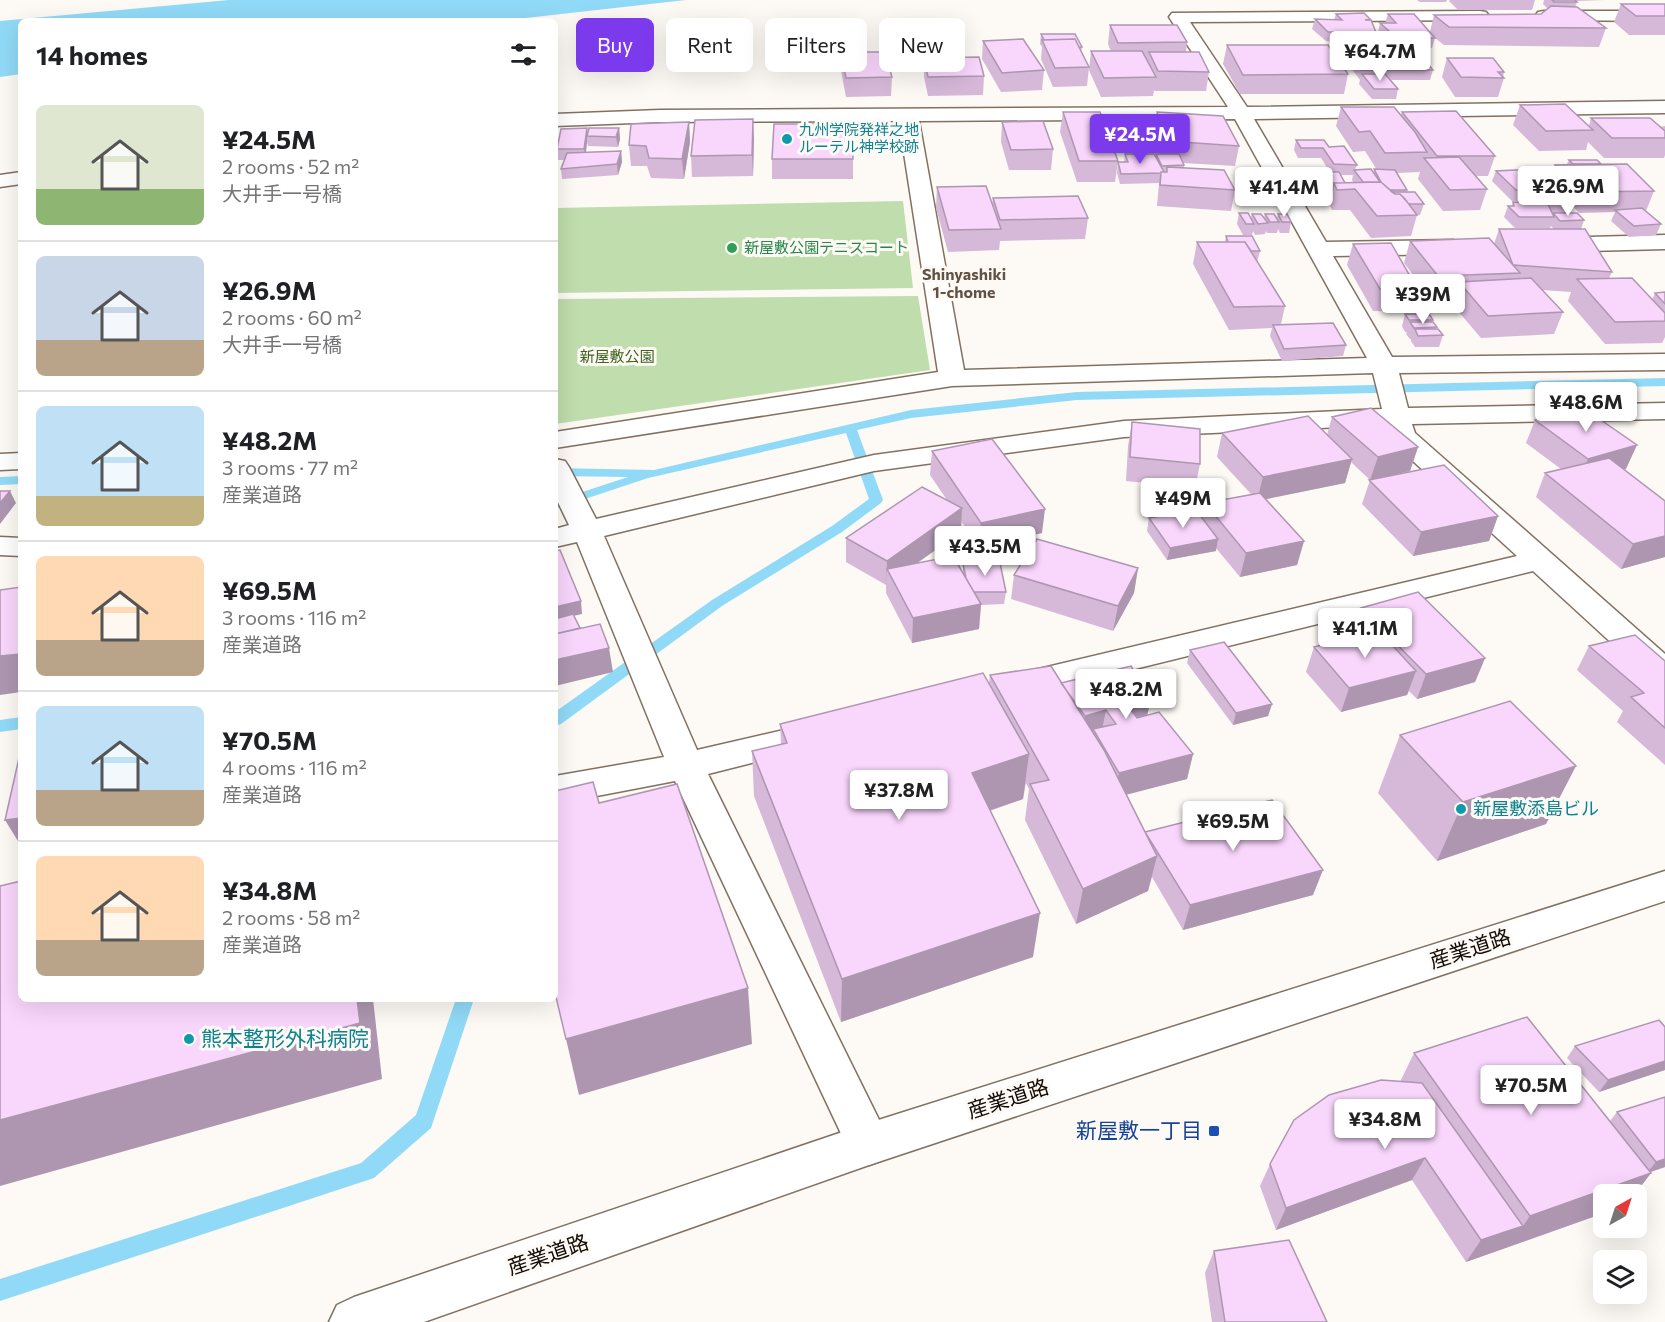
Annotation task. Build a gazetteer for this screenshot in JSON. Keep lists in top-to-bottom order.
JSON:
{
  "streets": {
    "street": ["産業道路"]
  },
  "districts": ["Shinyashiki 1-chome"],
  "parks": ["新屋敷公園"],
  "places": {
    "other": [
      "九州学院発祥之地 ルーテル神学校跡",
      "新屋敷公園テニスコート",
      "新屋敷添島ビル",
      "熊本整形外科病院"
    ],
    "transit": ["新屋敷一丁目"]
  },
  "north": "top right",
  "page": {
    "chip": [
      "Buy",
      "Rent",
      "Filters",
      "New"
    ],
    "heading": "14 homes",
    "price": [
      "¥64.7M",
      "¥24.5M",
      "¥26.9M",
      "¥41.4M",
      "¥39M",
      "¥48.6M",
      "¥49M",
      "¥43.5M",
      "¥41.1M",
      "¥48.2M",
      "¥37.8M",
      "¥69.5M",
      "¥70.5M",
      "¥34.8M"
    ],
    "list": [
      {
        "name": "¥24.5M",
        "note": "2 rooms · 52 m² · 大井手一号橋"
      },
      {
        "name": "¥26.9M",
        "note": "2 rooms · 60 m² · 大井手一号橋"
      },
      {
        "name": "¥48.2M",
        "note": "3 rooms · 77 m² · 産業道路"
      },
      {
        "name": "¥69.5M",
        "note": "3 rooms · 116 m² · 産業道路"
      },
      {
        "name": "¥70.5M",
        "note": "4 rooms · 116 m² · 産業道路"
      },
      {
        "name": "¥34.8M",
        "note": "2 rooms · 58 m² · 産業道路"
      }
    ]
  }
}
